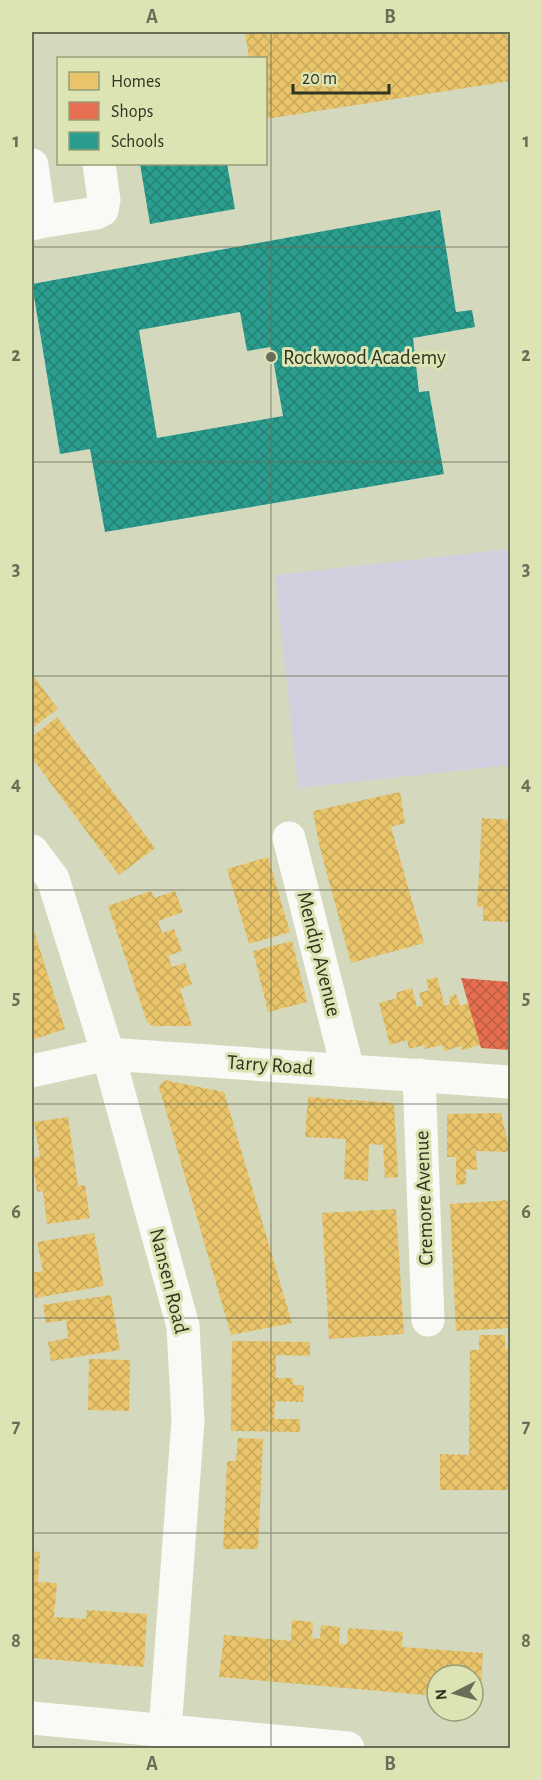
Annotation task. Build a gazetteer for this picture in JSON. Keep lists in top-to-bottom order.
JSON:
{
  "streets": {
    "street": [
      "Mendip Avenue",
      "Tarry Road",
      "Cremore Avenue",
      "Nansen Road"
    ]
  },
  "crossings": [
    ["Mendip Avenue", "Tarry Road"],
    ["Tarry Road", "Cremore Avenue"],
    ["Tarry Road", "Nansen Road"]
  ],
  "places": ["Rockwood Academy"],
  "legend": ["Homes", "Shops", "Schools"],
  "scale_bar": "20 m",
  "north": "left",
  "grid": {
    "columns": ["A", "B"],
    "rows": [
      "1",
      "2",
      "3",
      "4",
      "5",
      "6",
      "7",
      "8"
    ]
  }
}
